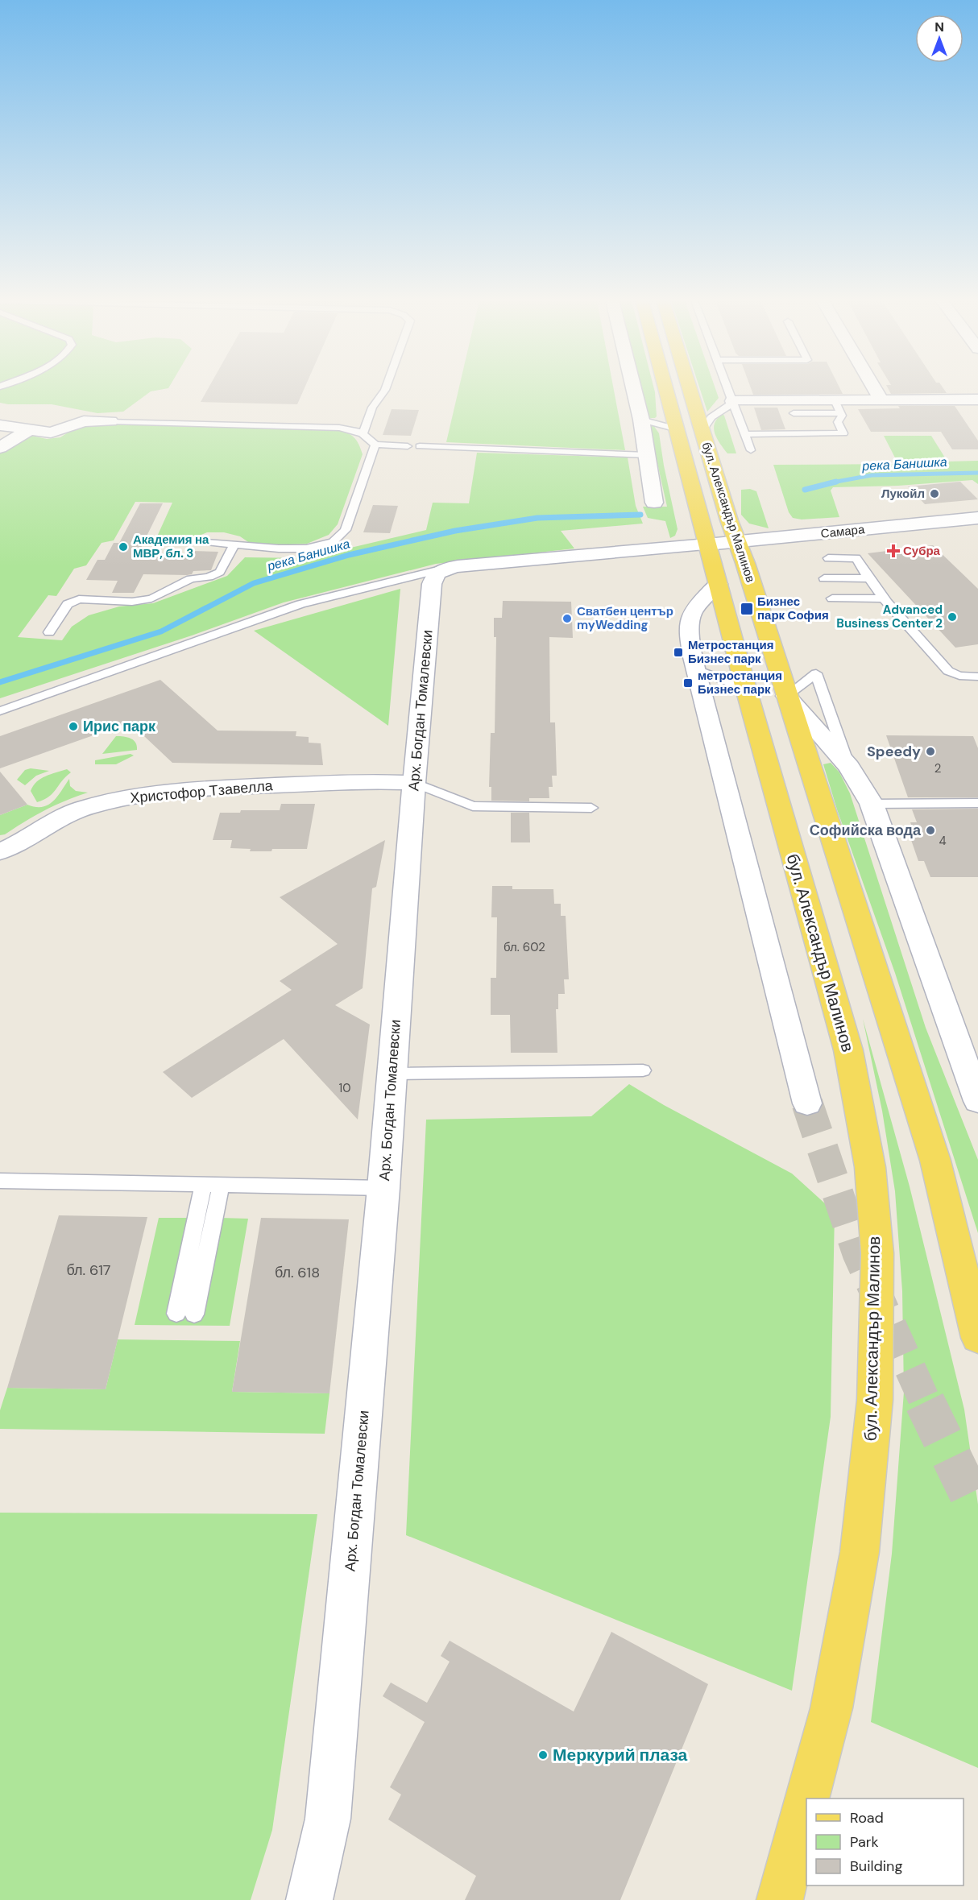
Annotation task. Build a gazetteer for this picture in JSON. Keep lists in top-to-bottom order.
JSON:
{
  "streets": {
    "main road": ["бул. Александър Малинов"],
    "street": ["Самара", "Арх. Богдан Томалевски", "Христофор Тзавелла"]
  },
  "crossings": [
    ["бул. Александър Малинов", "Самара"],
    ["Арх. Богдан Томалевски", "Христофор Тзавелла"]
  ],
  "water": ["река Банишка"],
  "places": {
    "other": [
      "Лукойл",
      "Академия на МВР, бл. 3",
      "Advanced Business Center 2",
      "Сватбен център myWedding",
      "Ирис парк",
      "Speedy",
      "Софийска вода",
      "Меркурий плаза"
    ],
    "health": ["Субра"],
    "transit": ["Бизнес парк София", "Метростанция Бизнес парк", "метростанция Бизнес парк"]
  },
  "house_numbers": [
    "2",
    "4",
    "бл. 602",
    "10",
    "бл. 617",
    "бл. 618"
  ],
  "legend": ["Road", "Park", "Building"],
  "north": "top"
}
